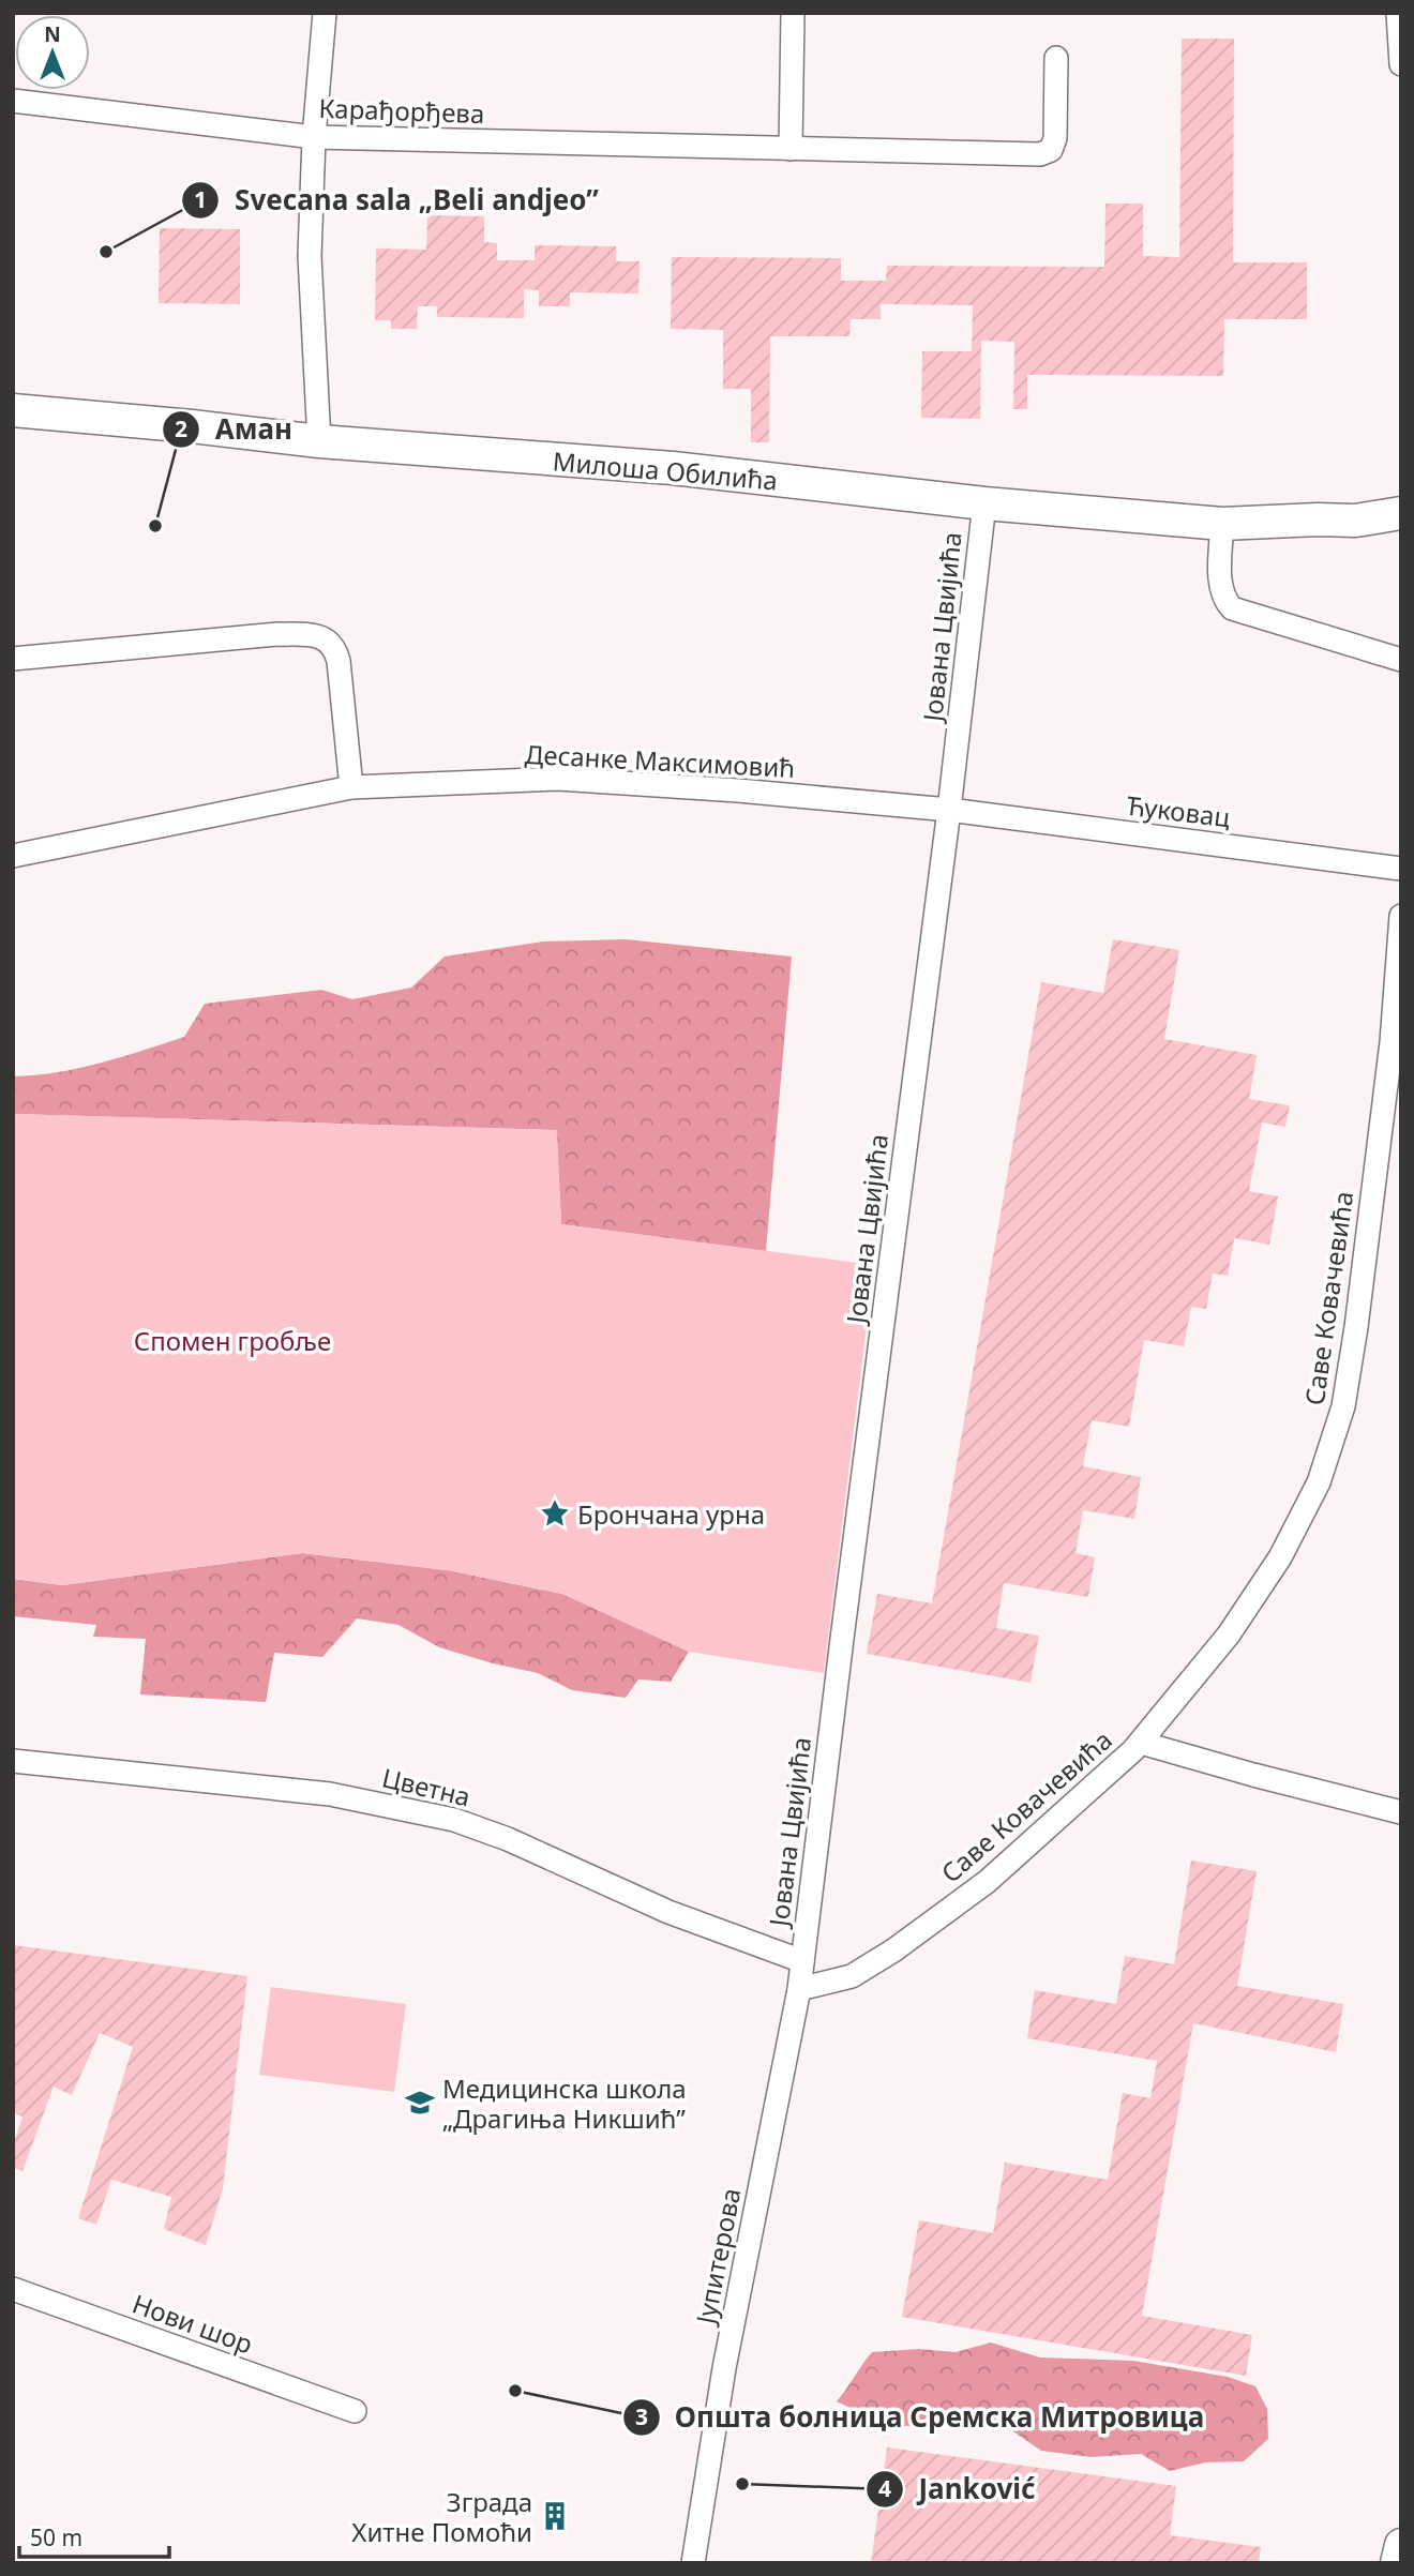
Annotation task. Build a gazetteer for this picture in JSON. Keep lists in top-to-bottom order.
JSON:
{
  "streets": {
    "street": [
      "Карађорђева",
      "Милоша Обилића",
      "Јована Цвијића",
      "Десанке Максимовић",
      "Ћуковац",
      "Саве Ковачевића",
      "Цветна",
      "Јупитерова",
      "Нови шор"
    ]
  },
  "crossings": [
    ["Милоша Обилића", "Јована Цвијића"],
    ["Јована Цвијића", "Десанке Максимовић"],
    ["Јована Цвијића", "Ћуковац"],
    ["Јована Цвијића", "Цветна"],
    ["Јована Цвијића", "Јупитерова"],
    ["Десанке Максимовић", "Ћуковац"],
    ["Саве Ковачевића", "Јупитерова"],
    ["Цветна", "Јупитерова"]
  ],
  "parks": ["Спомен гробље"],
  "places": {
    "other": [
      "Svecana sala „Beli andjeo”",
      "Аман",
      "Општа болница Сремска Митровица",
      "Janković"
    ],
    "place": ["Брончана урна"],
    "school or university": ["Медицинска школа „Драгиња Никшић”"],
    "building": ["Зграда Хитне Помоћи"]
  },
  "scale_bar": "50 m",
  "north": "top"
}
